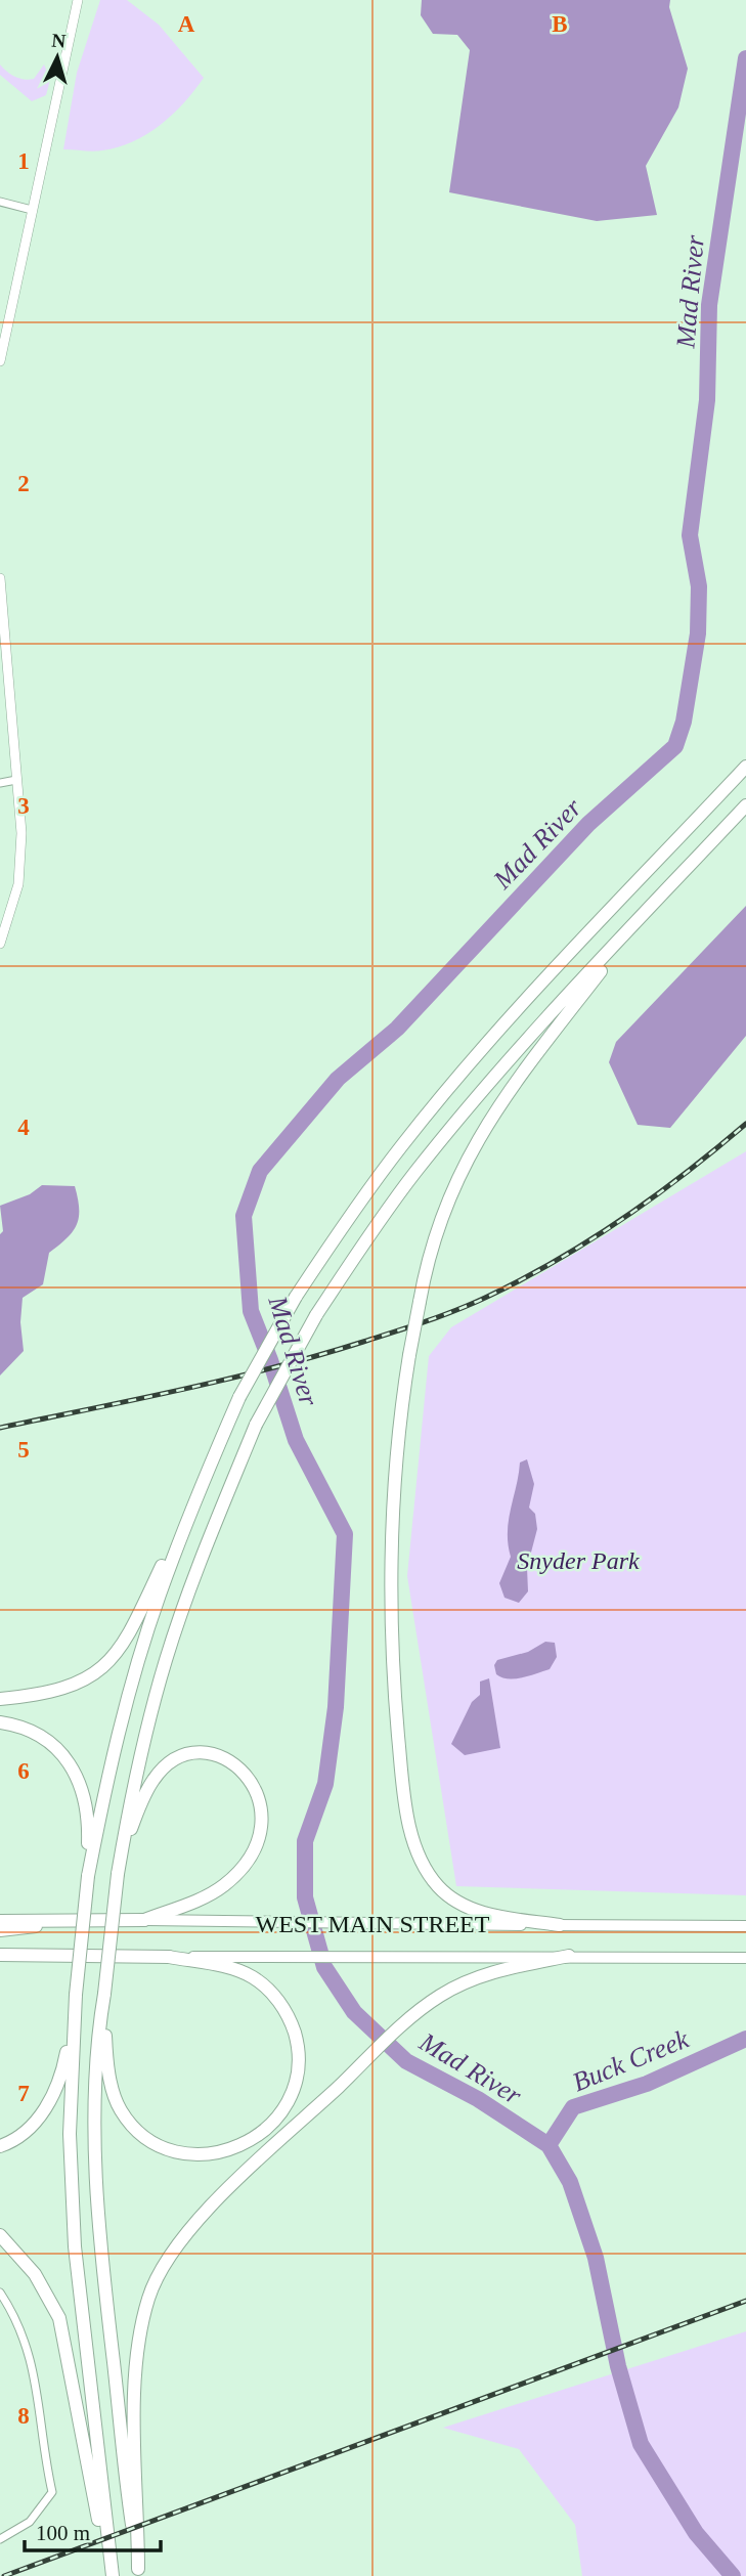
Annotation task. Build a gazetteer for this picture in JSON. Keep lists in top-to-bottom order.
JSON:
{
  "streets": {
    "highway": ["WEST MAIN STREET"]
  },
  "water": ["Mad River", "Buck Creek"],
  "parks": ["Snyder Park"],
  "scale_bar": "100 m",
  "north": "top",
  "grid": {
    "columns": ["A", "B"],
    "rows": [
      "1",
      "2",
      "3",
      "4",
      "5",
      "6",
      "7",
      "8"
    ]
  }
}
